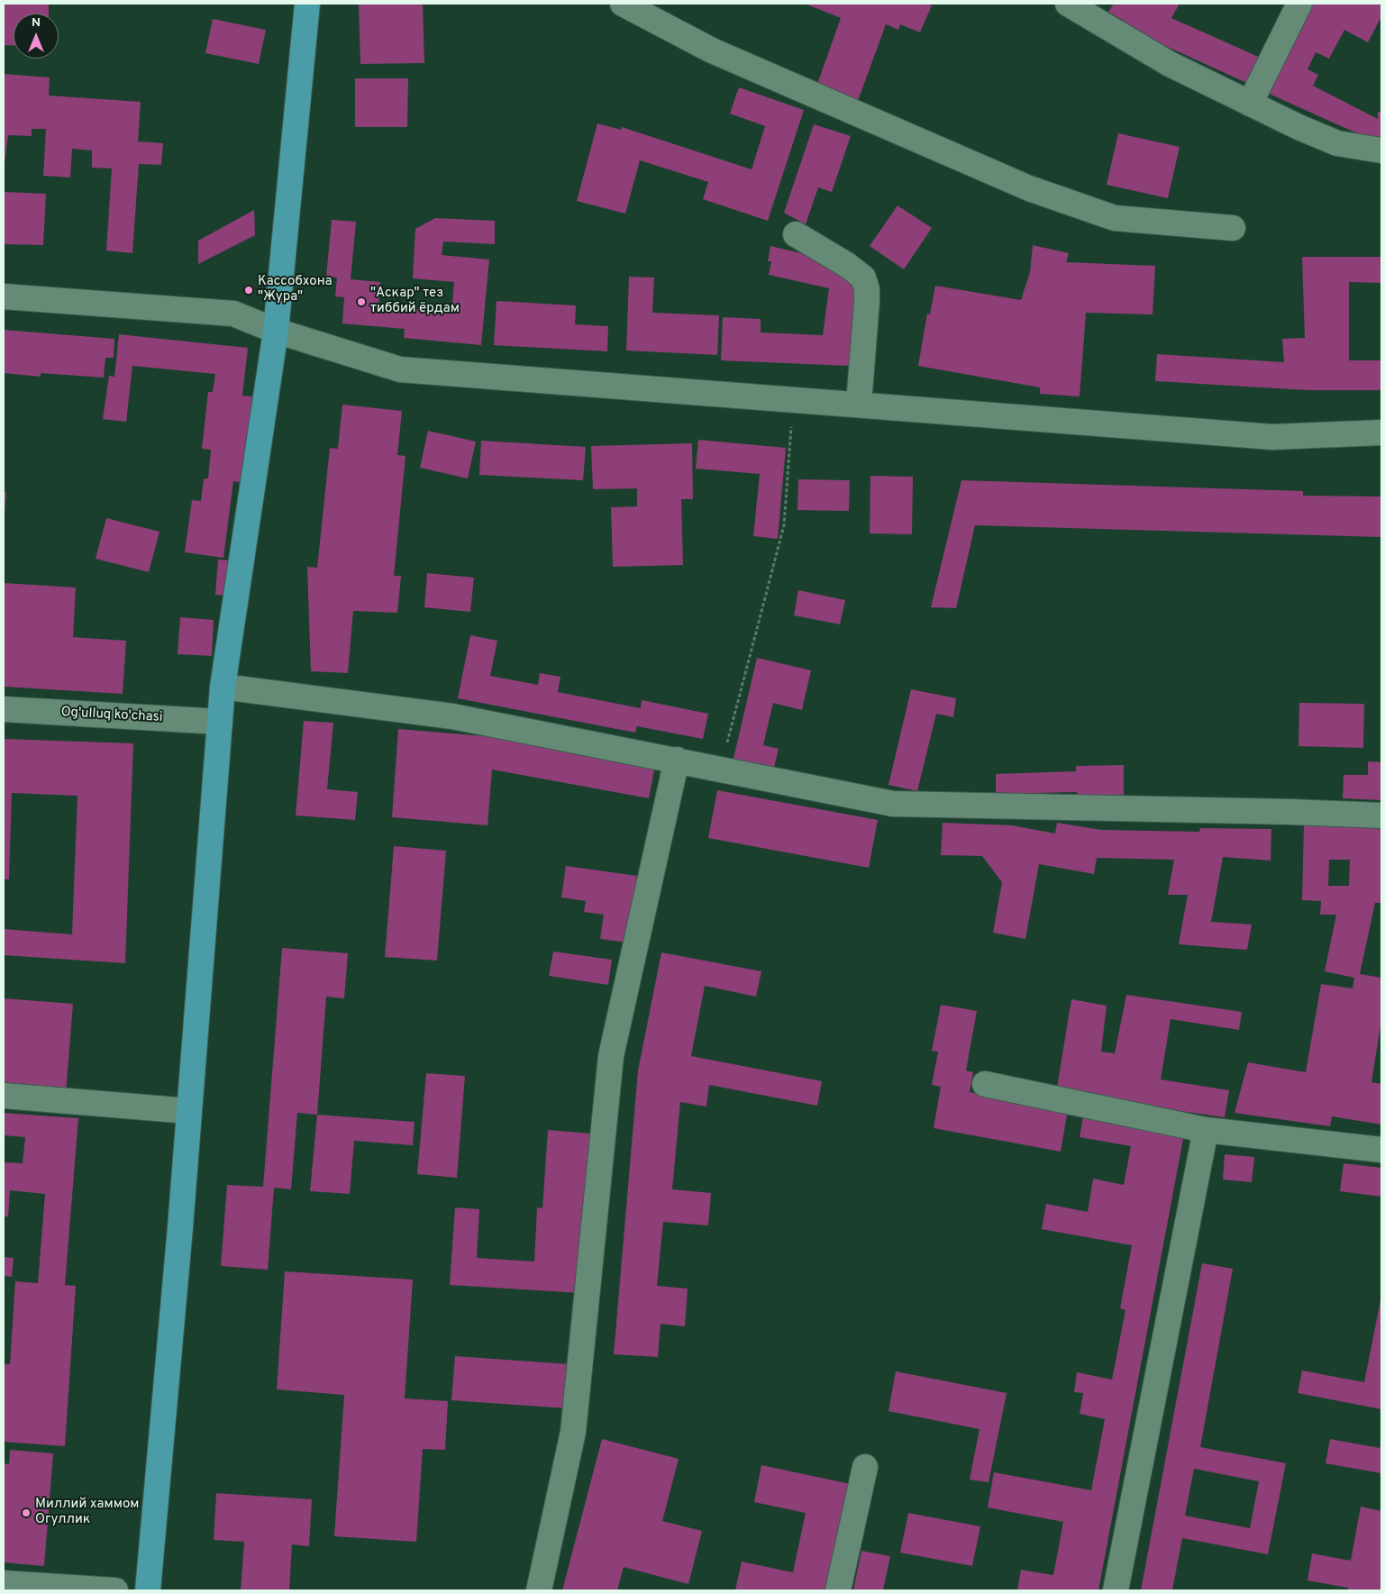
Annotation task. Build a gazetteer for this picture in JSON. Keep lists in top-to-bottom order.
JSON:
{
  "streets": {
    "street": ["Og'ulluq ko'chasi"]
  },
  "places": ["Кассобхона \"Жура\"", "\"Аскар\" тез тиббий ёрдам", "Миллий хаммом Огуллик"],
  "north": "top"
}
